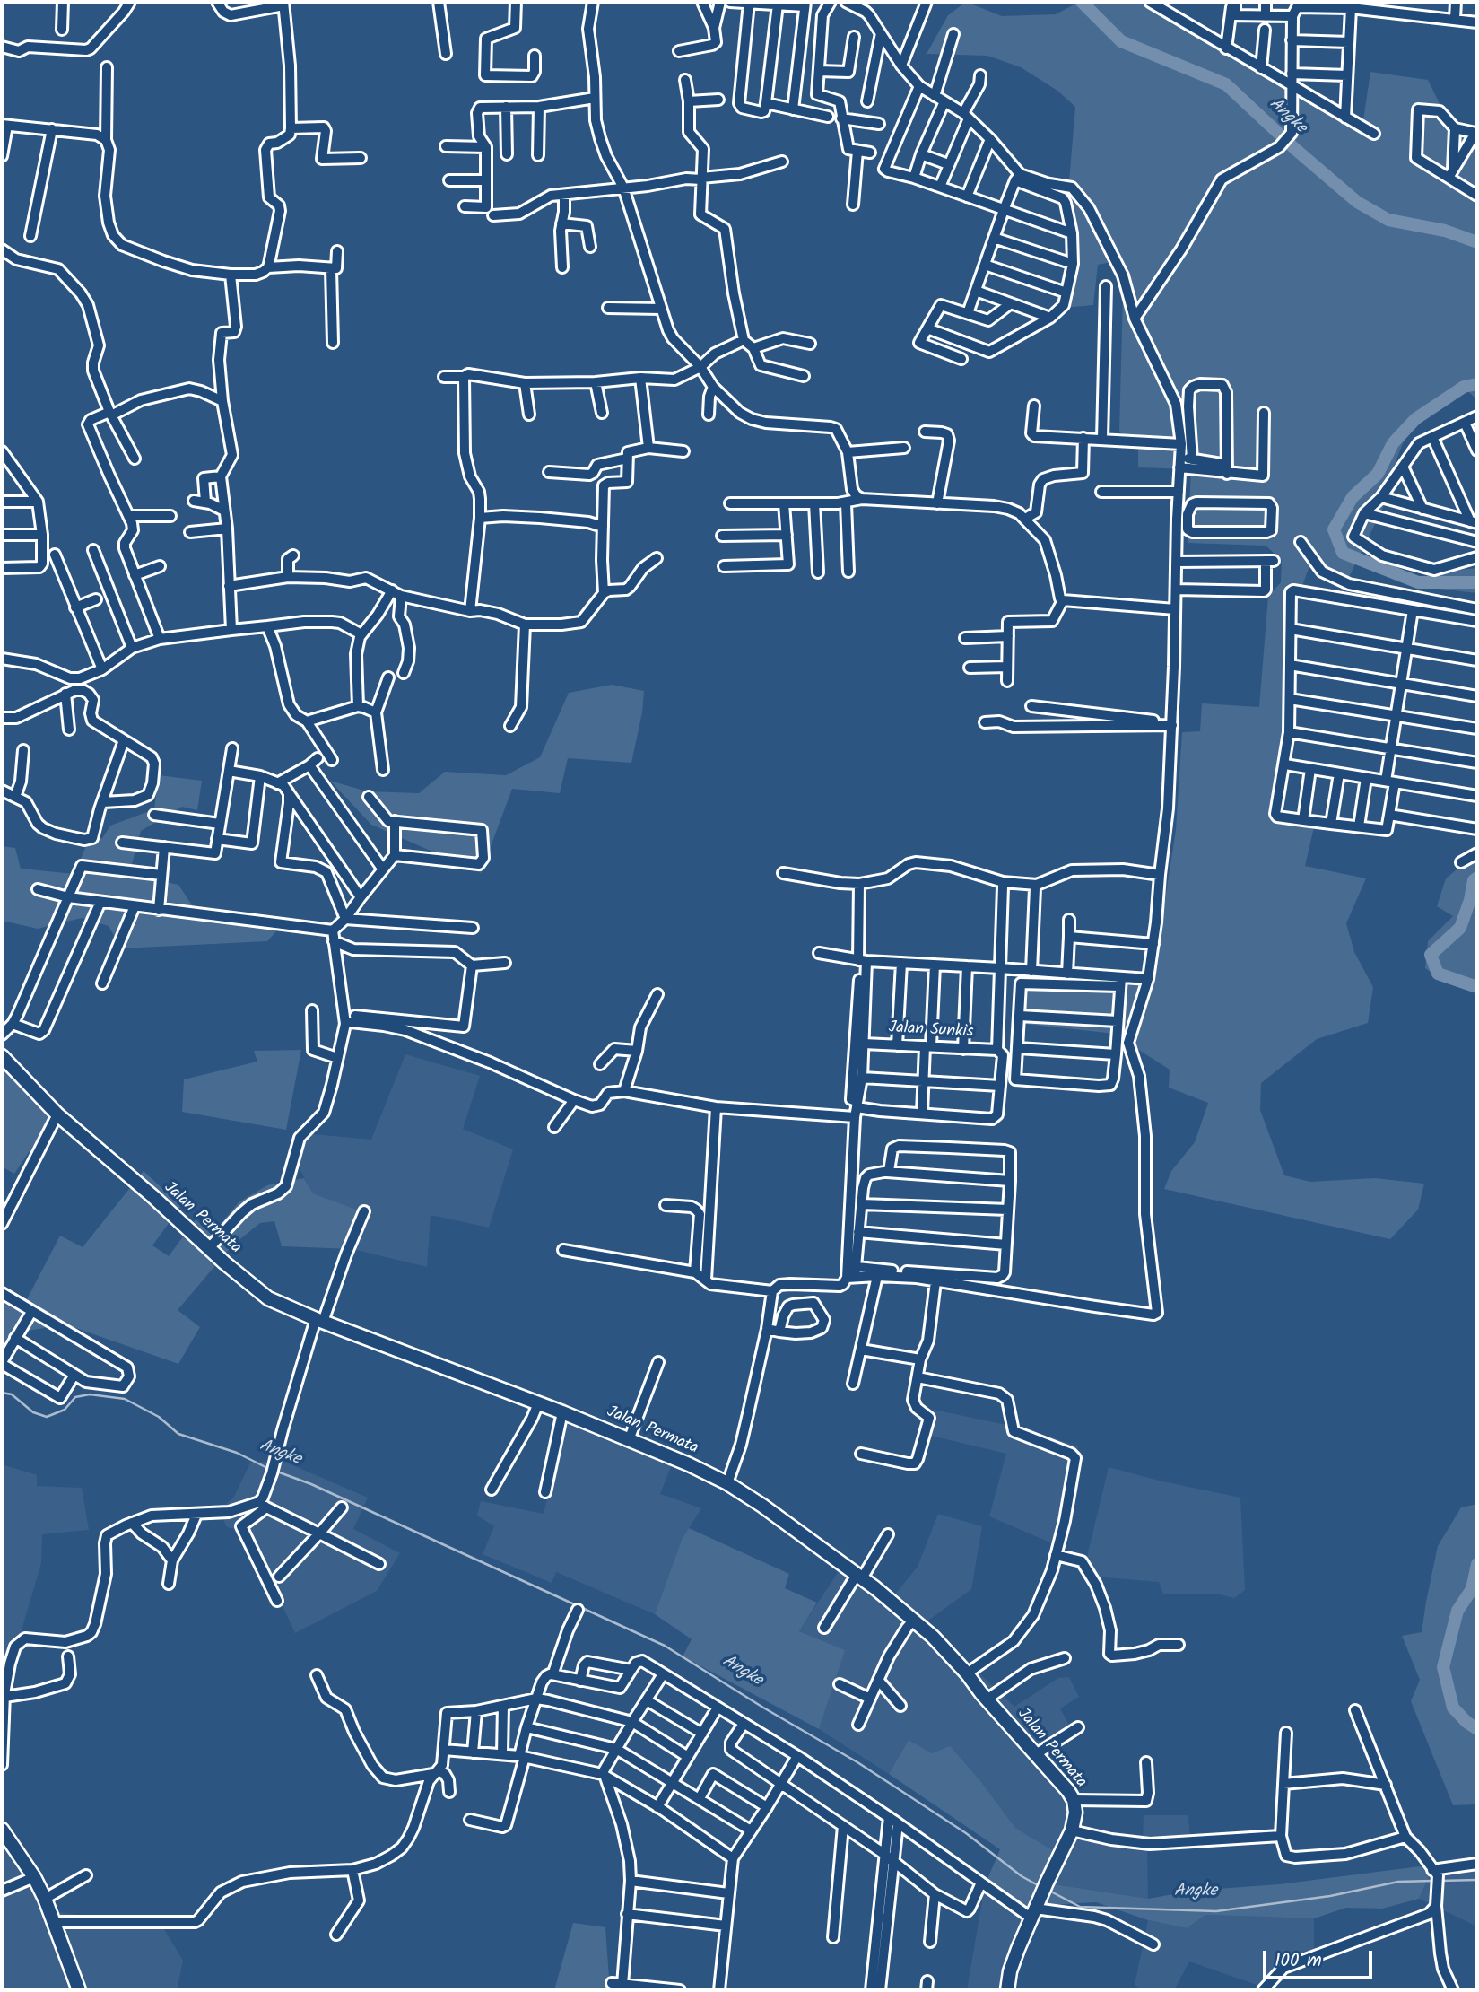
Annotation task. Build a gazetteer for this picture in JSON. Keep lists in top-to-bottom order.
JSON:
{
  "streets": {
    "main road": ["Jalan Permata"],
    "street": ["Jalan Sunkis"]
  },
  "water": ["Angke"],
  "scale_bar": "100 m"
}
